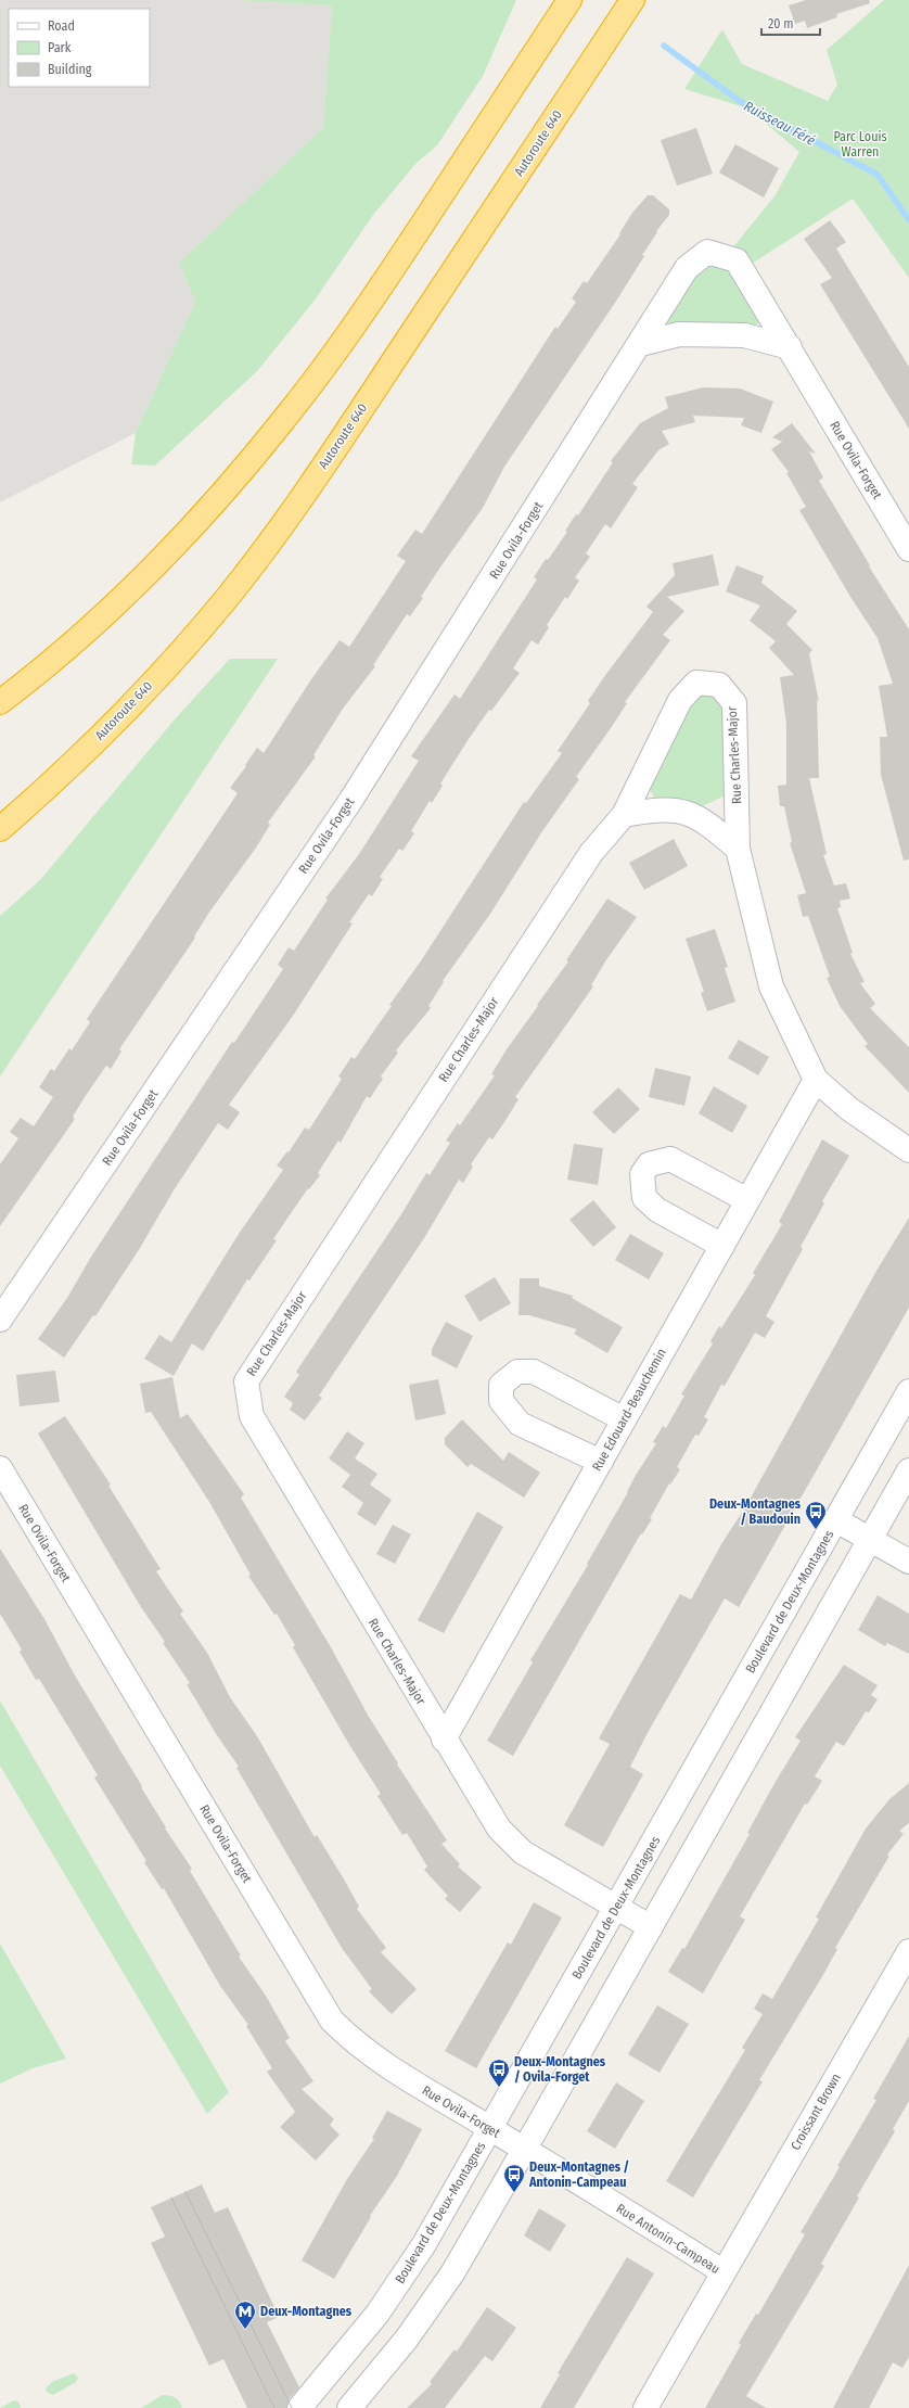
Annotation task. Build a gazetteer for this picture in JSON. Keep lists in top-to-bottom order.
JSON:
{
  "streets": {
    "highway": ["Autoroute 640"],
    "street": [
      "Rue Ovila-Forget",
      "Rue Charles-Major",
      "Rue Edouard-Beauchemin",
      "Boulevard de Deux-Montagnes",
      "Croissant Brown",
      "Rue Antonin-Campeau"
    ]
  },
  "crossings": [
    ["Rue Ovila-Forget", "Boulevard de Deux-Montagnes"],
    ["Rue Ovila-Forget", "Rue Antonin-Campeau"],
    ["Rue Charles-Major", "Rue Edouard-Beauchemin"],
    ["Rue Charles-Major", "Boulevard de Deux-Montagnes"],
    ["Croissant Brown", "Rue Antonin-Campeau"]
  ],
  "water": ["Ruisseau Féré"],
  "parks": ["Parc Louis Warren"],
  "places": {
    "bus stop": ["Deux-Montagnes / Baudouin", "Deux-Montagnes / Ovila-Forget", "Deux-Montagnes / Antonin-Campeau"],
    "metro station": ["Deux-Montagnes"]
  },
  "legend": ["Road", "Park", "Building"],
  "scale_bar": "20 m"
}
